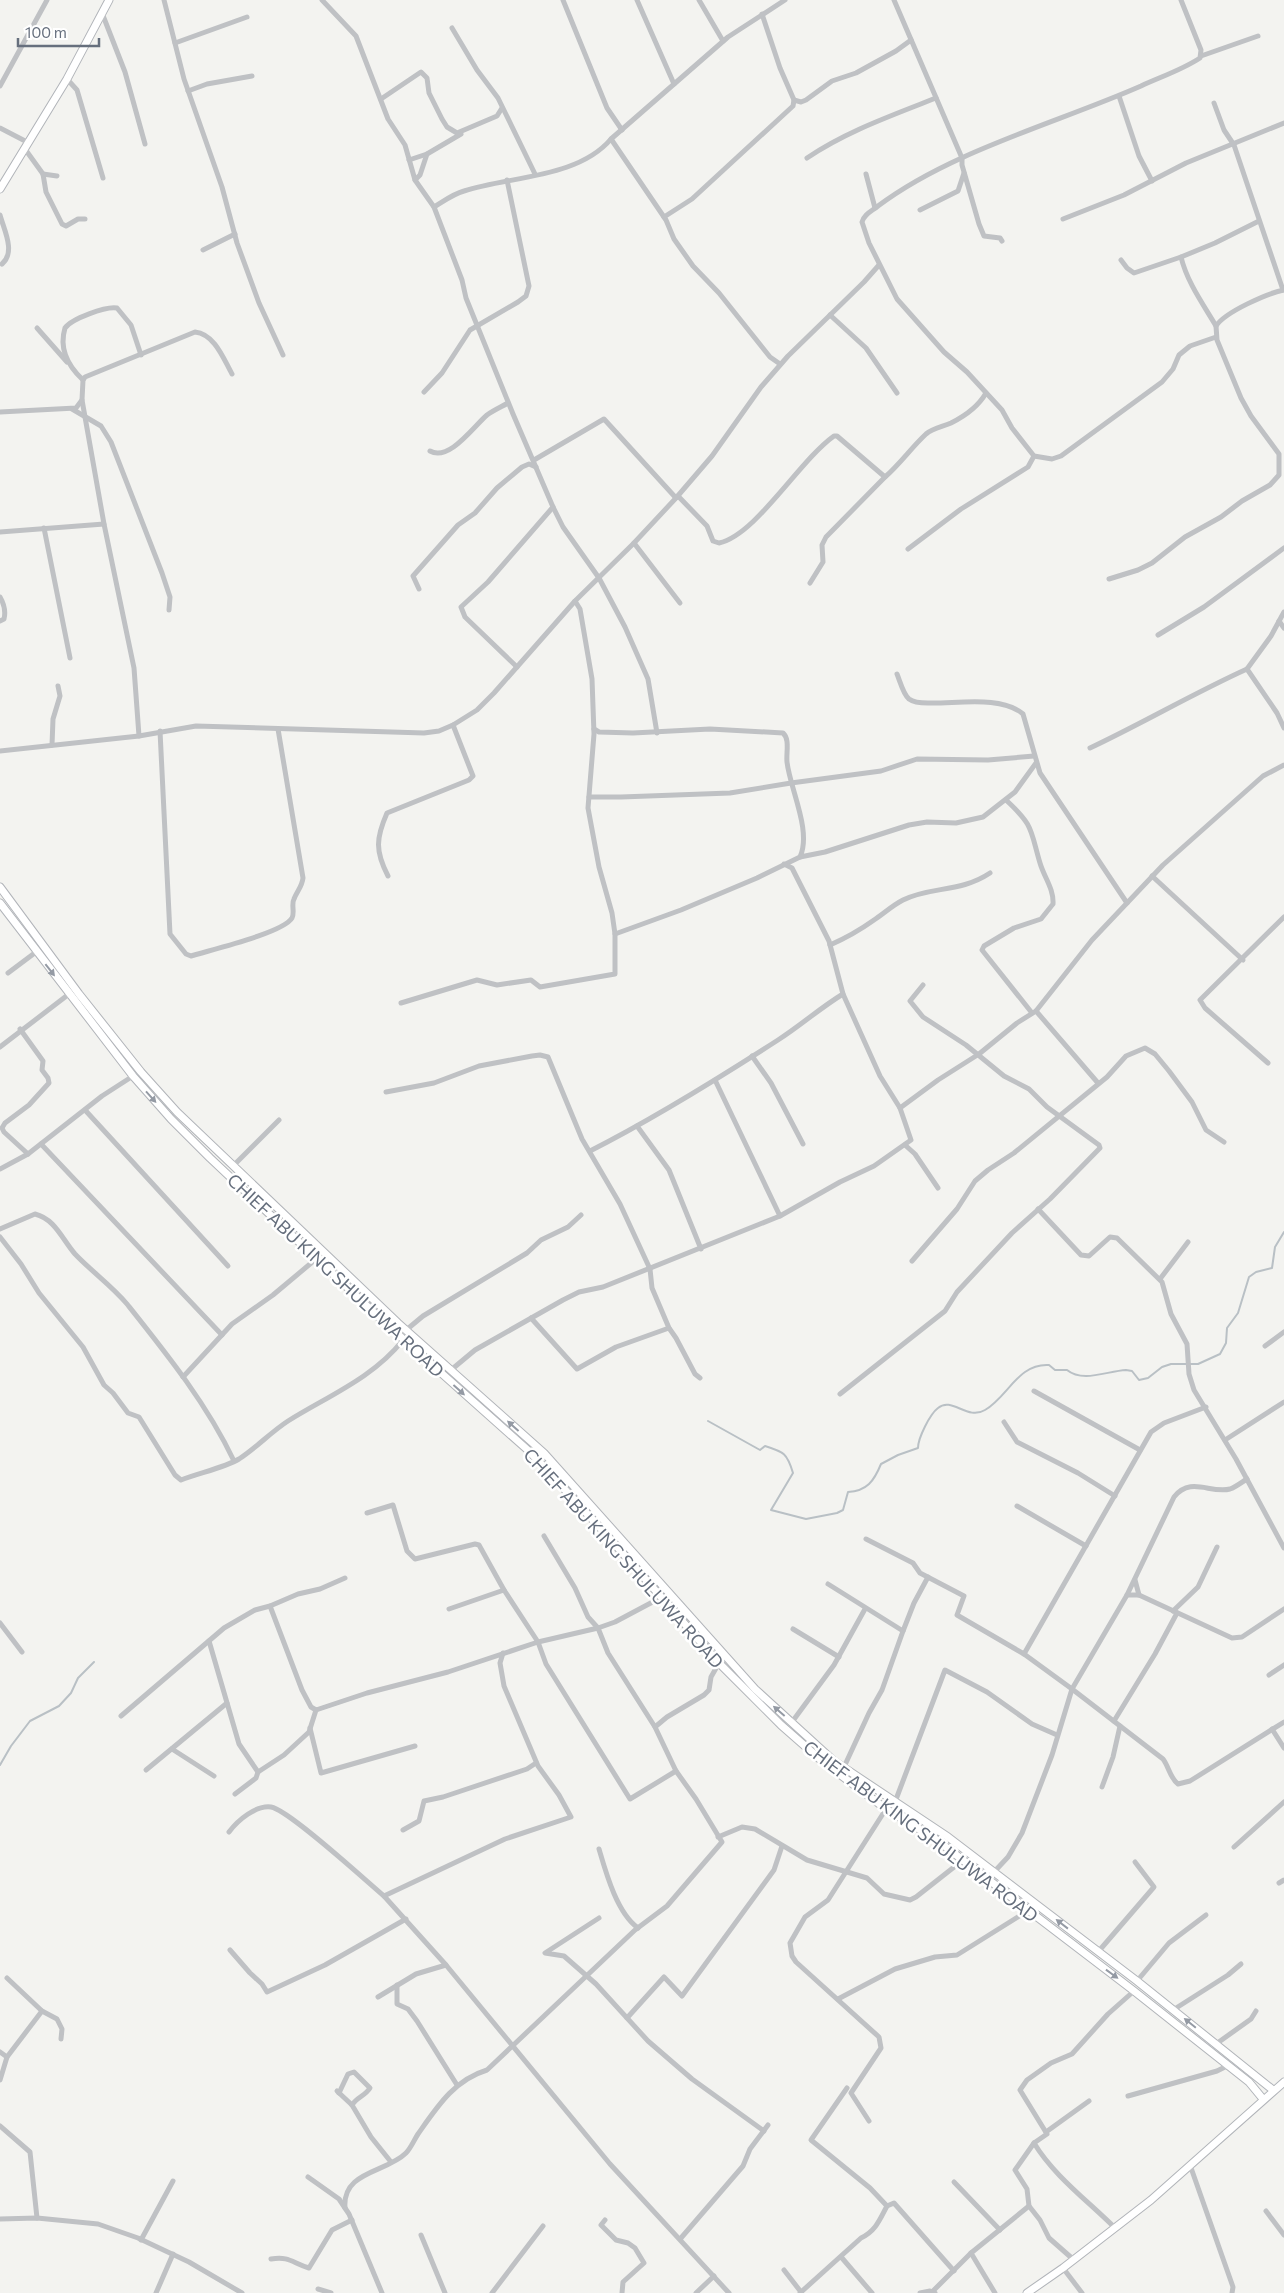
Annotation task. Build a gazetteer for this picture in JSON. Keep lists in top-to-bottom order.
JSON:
{
  "streets": {
    "street": ["CHIEF ABU KING SHULUWA ROAD"]
  },
  "scale_bar": "100 m"
}
